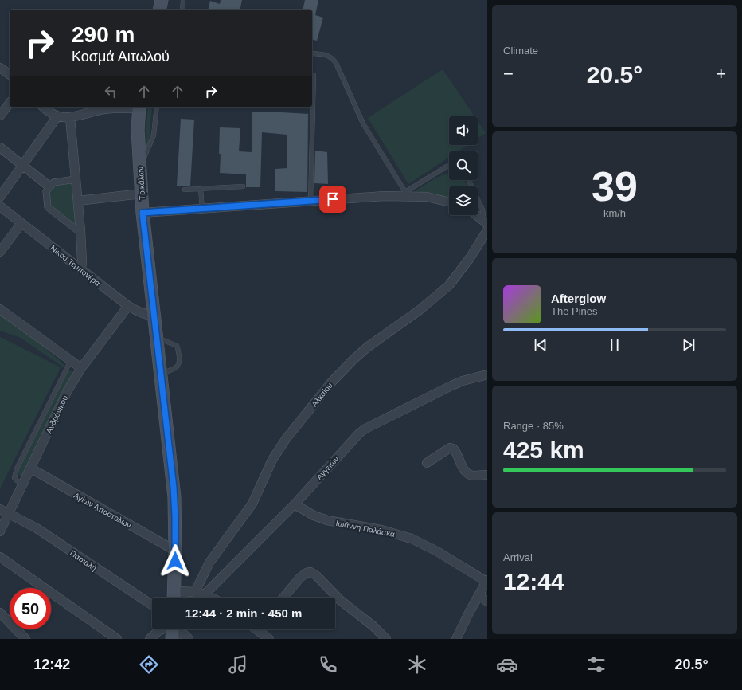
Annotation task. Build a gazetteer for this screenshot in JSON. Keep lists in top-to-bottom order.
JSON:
{
  "streets": {
    "main road": ["Τρικάλων"],
    "street": [
      "Νίκου Τεμπονέρα",
      "Αλκαίου",
      "Ανδρόνικου",
      "Αγγειών",
      "Αγίων Αποστόλων",
      "Ιωάννη Παλάσκα",
      "Πασιαλή"
    ]
  },
  "crossings": [
    ["Τρικάλων", "Νίκου Τεμπονέρα"],
    ["Τρικάλων", "Αγίων Αποστόλων"],
    ["Νίκου Τεμπονέρα", "Ανδρόνικου"],
    ["Ανδρόνικου", "Αγίων Αποστόλων"],
    ["Ανδρόνικου", "Πασιαλή"],
    ["Αγγειών", "Ιωάννη Παλάσκα"]
  ],
  "page": {
    "tile": [
      "Climate",
      ["39", "km/h"],
      ["Range · 85%", "425 km"],
      ["Arrival", "12:44"]
    ],
    "turn": ["290 m", "Κοσμά Αιτωλού"],
    "heat": ["−", "20.5°", "+"],
    "song": ["Afterglow", "The Pines"],
    "limit": "50",
    "trip": "12:44 · 2 min · 450 m",
    "tabs": ["12:42", "20.5°"]
  }
}
